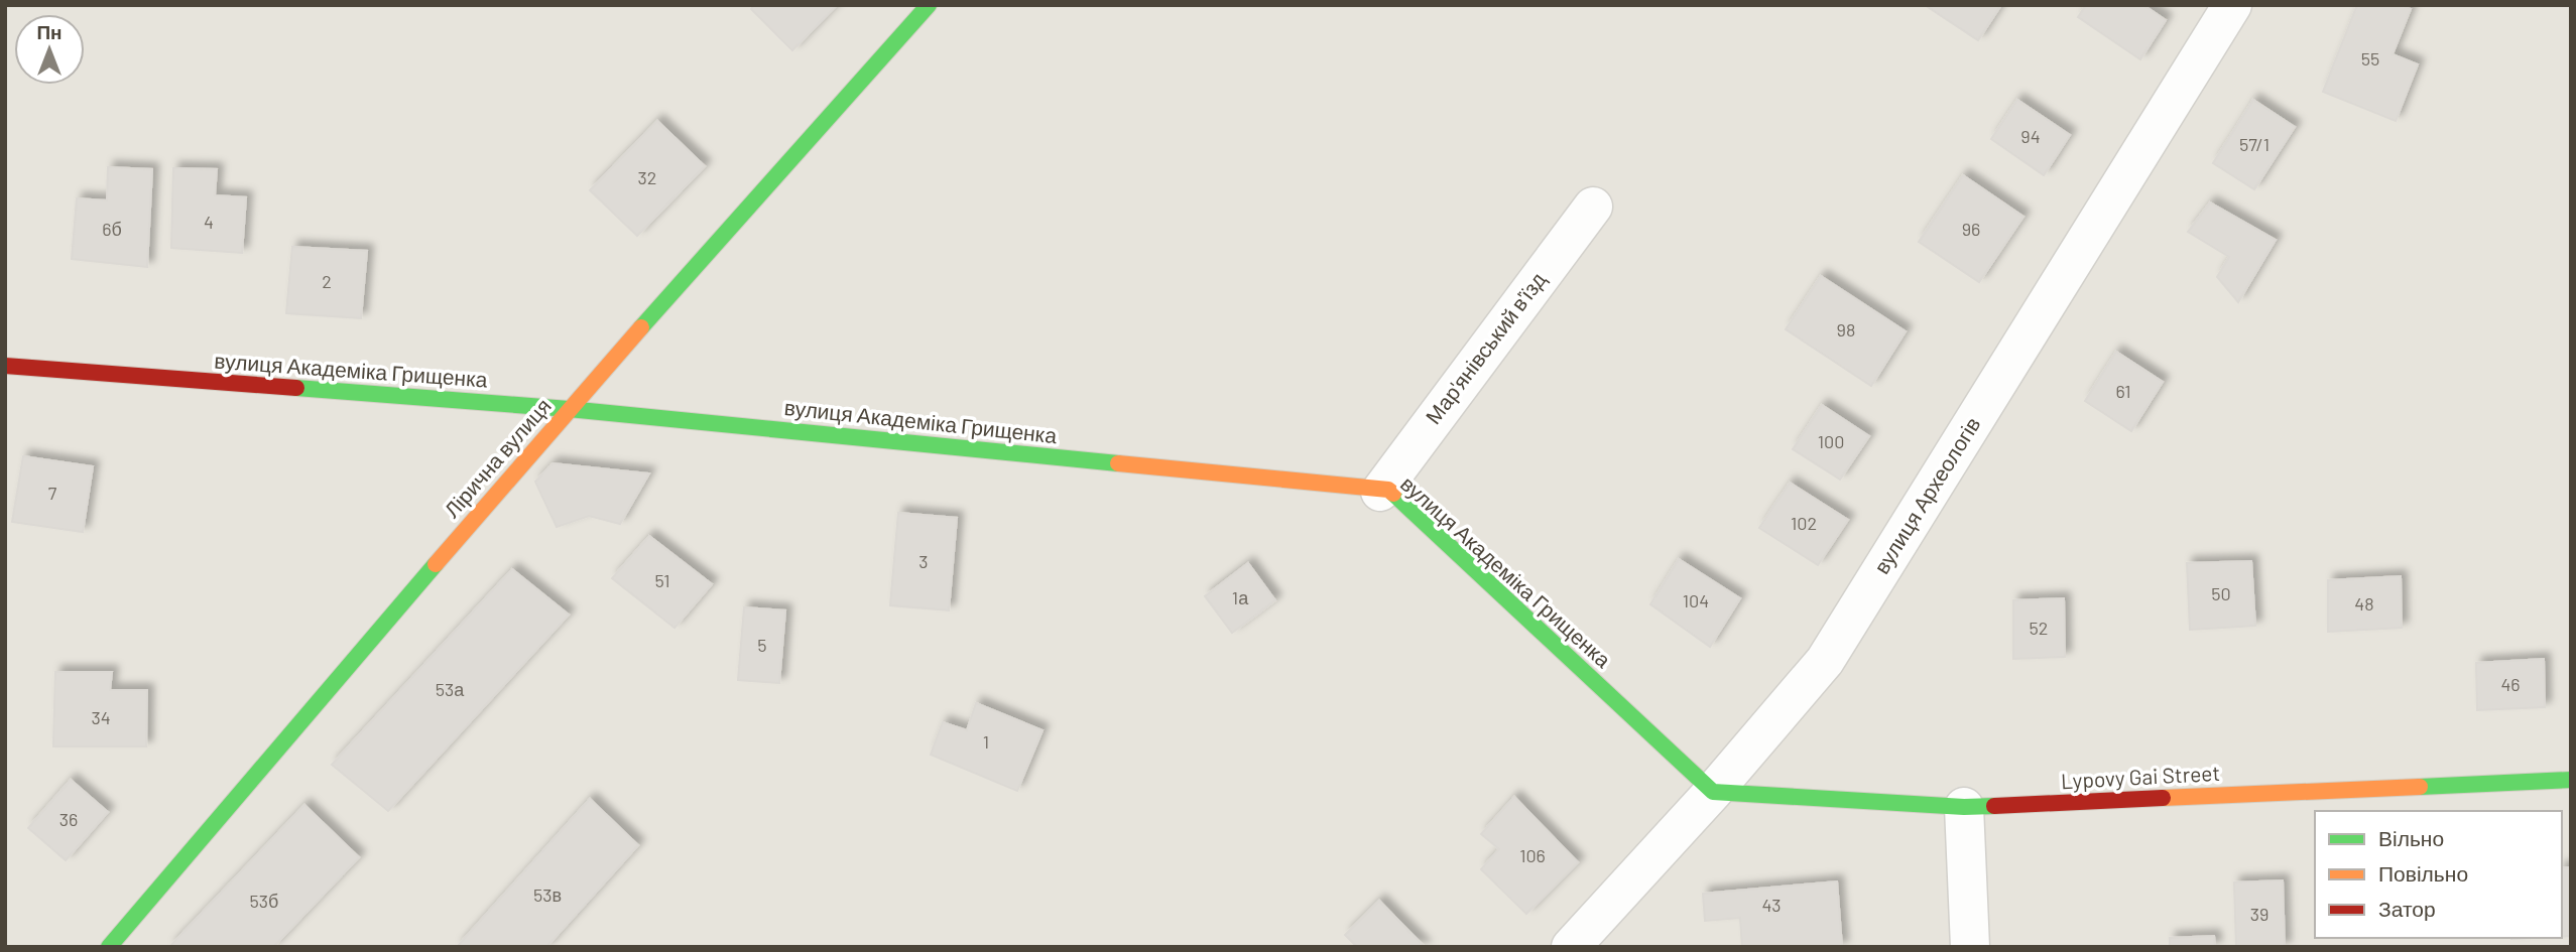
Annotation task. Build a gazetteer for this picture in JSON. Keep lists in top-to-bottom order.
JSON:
{
  "streets": {
    "street": [
      "Мар'янівський в'їзд",
      "вулиця Академіка Грищенка",
      "Лірична вулиця",
      "вулиця Археологів",
      "Lypovy Gai Street"
    ]
  },
  "crossings": [
    ["Мар'янівський в'їзд", "вулиця Академіка Грищенка"],
    ["вулиця Академіка Грищенка", "Лірична вулиця"],
    ["вулиця Академіка Грищенка", "вулиця Археологів"],
    ["вулиця Академіка Грищенка", "Lypovy Gai Street"],
    ["вулиця Археологів", "Lypovy Gai Street"]
  ],
  "house_numbers": [
    "55",
    "94",
    "57/1",
    "32",
    "4",
    "6б",
    "96",
    "2",
    "98",
    "61",
    "100",
    "7",
    "102",
    "3",
    "51",
    "50",
    "1а",
    "104",
    "48",
    "52",
    "5",
    "46",
    "53а",
    "34",
    "1",
    "36",
    "106",
    "53в",
    "53б",
    "43",
    "39"
  ],
  "legend": ["Вільно", "Повільно", "Затор"],
  "north": "top"
}
